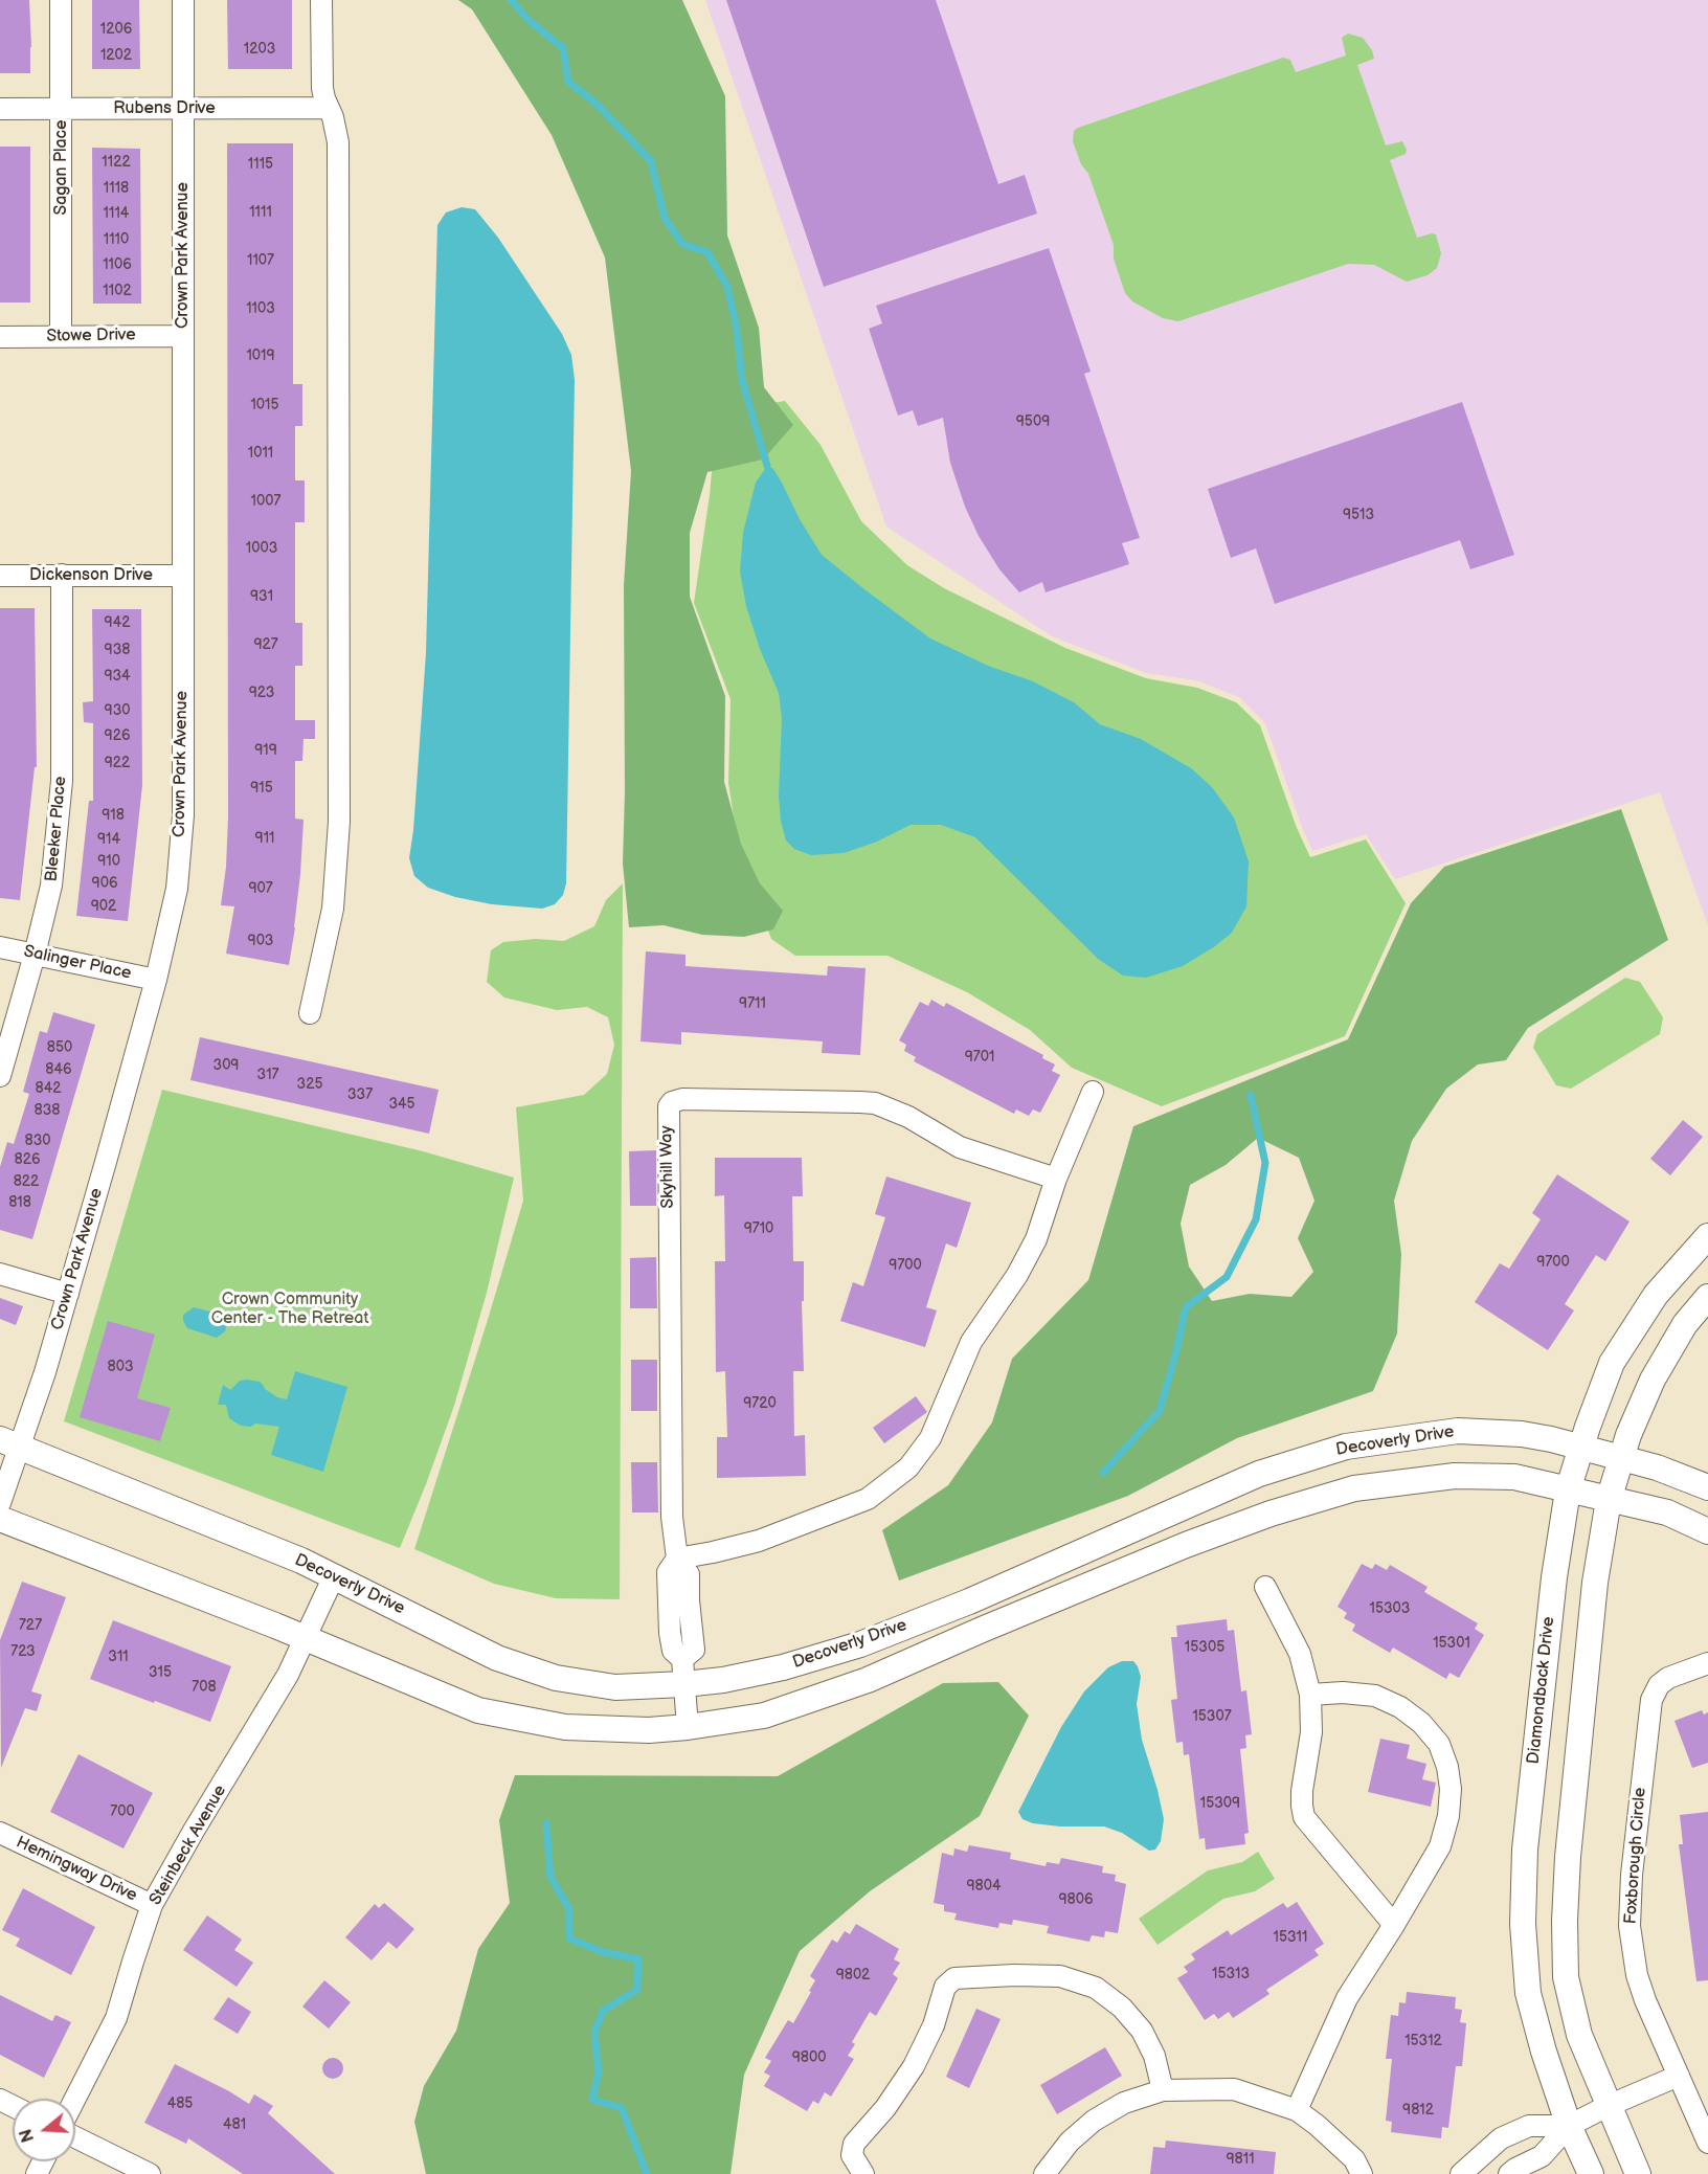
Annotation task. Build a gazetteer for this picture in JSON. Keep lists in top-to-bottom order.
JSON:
{
  "streets": {
    "street": [
      "Rubens Drive",
      "Sagan Place",
      "Crown Park Avenue",
      "Stowe Drive",
      "Dickenson Drive",
      "Bleeker Place",
      "Salinger Place",
      "Skyhill Way",
      "Decoverly Drive",
      "Diamondback Drive",
      "Steinbeck Avenue",
      "Foxborough Circle",
      "Hemingway Drive"
    ]
  },
  "crossings": [
    ["Rubens Drive", "Sagan Place"],
    ["Rubens Drive", "Crown Park Avenue"],
    ["Sagan Place", "Stowe Drive"],
    ["Crown Park Avenue", "Stowe Drive"],
    ["Crown Park Avenue", "Dickenson Drive"],
    ["Crown Park Avenue", "Salinger Place"],
    ["Crown Park Avenue", "Decoverly Drive"],
    ["Dickenson Drive", "Bleeker Place"],
    ["Bleeker Place", "Salinger Place"],
    ["Skyhill Way", "Decoverly Drive"],
    ["Decoverly Drive", "Diamondback Drive"],
    ["Decoverly Drive", "Steinbeck Avenue"],
    ["Steinbeck Avenue", "Hemingway Drive"]
  ],
  "parks": ["Crown Community Center - The Retreat"],
  "house_numbers": [
    "1206",
    "1203",
    "1202",
    "1122",
    "1115",
    "1118",
    "1111",
    "1114",
    "1110",
    "1107",
    "1106",
    "1102",
    "1103",
    "1019",
    "1015",
    "9509",
    "1011",
    "1007",
    "9513",
    "1003",
    "931",
    "942",
    "927",
    "938",
    "934",
    "923",
    "930",
    "926",
    "919",
    "922",
    "915",
    "918",
    "911",
    "914",
    "910",
    "906",
    "907",
    "902",
    "903",
    "9711",
    "850",
    "9701",
    "309",
    "846",
    "317",
    "325",
    "842",
    "337",
    "345",
    "838",
    "830",
    "826",
    "822",
    "818",
    "9710",
    "9700",
    "9700",
    "803",
    "9720",
    "15303",
    "727",
    "15301",
    "15305",
    "723",
    "311",
    "315",
    "708",
    "15307",
    "15309",
    "700",
    "9804",
    "9806",
    "15311",
    "15313",
    "9802",
    "15312",
    "9800",
    "485",
    "9812",
    "481",
    "9811"
  ],
  "north": "left"
}
